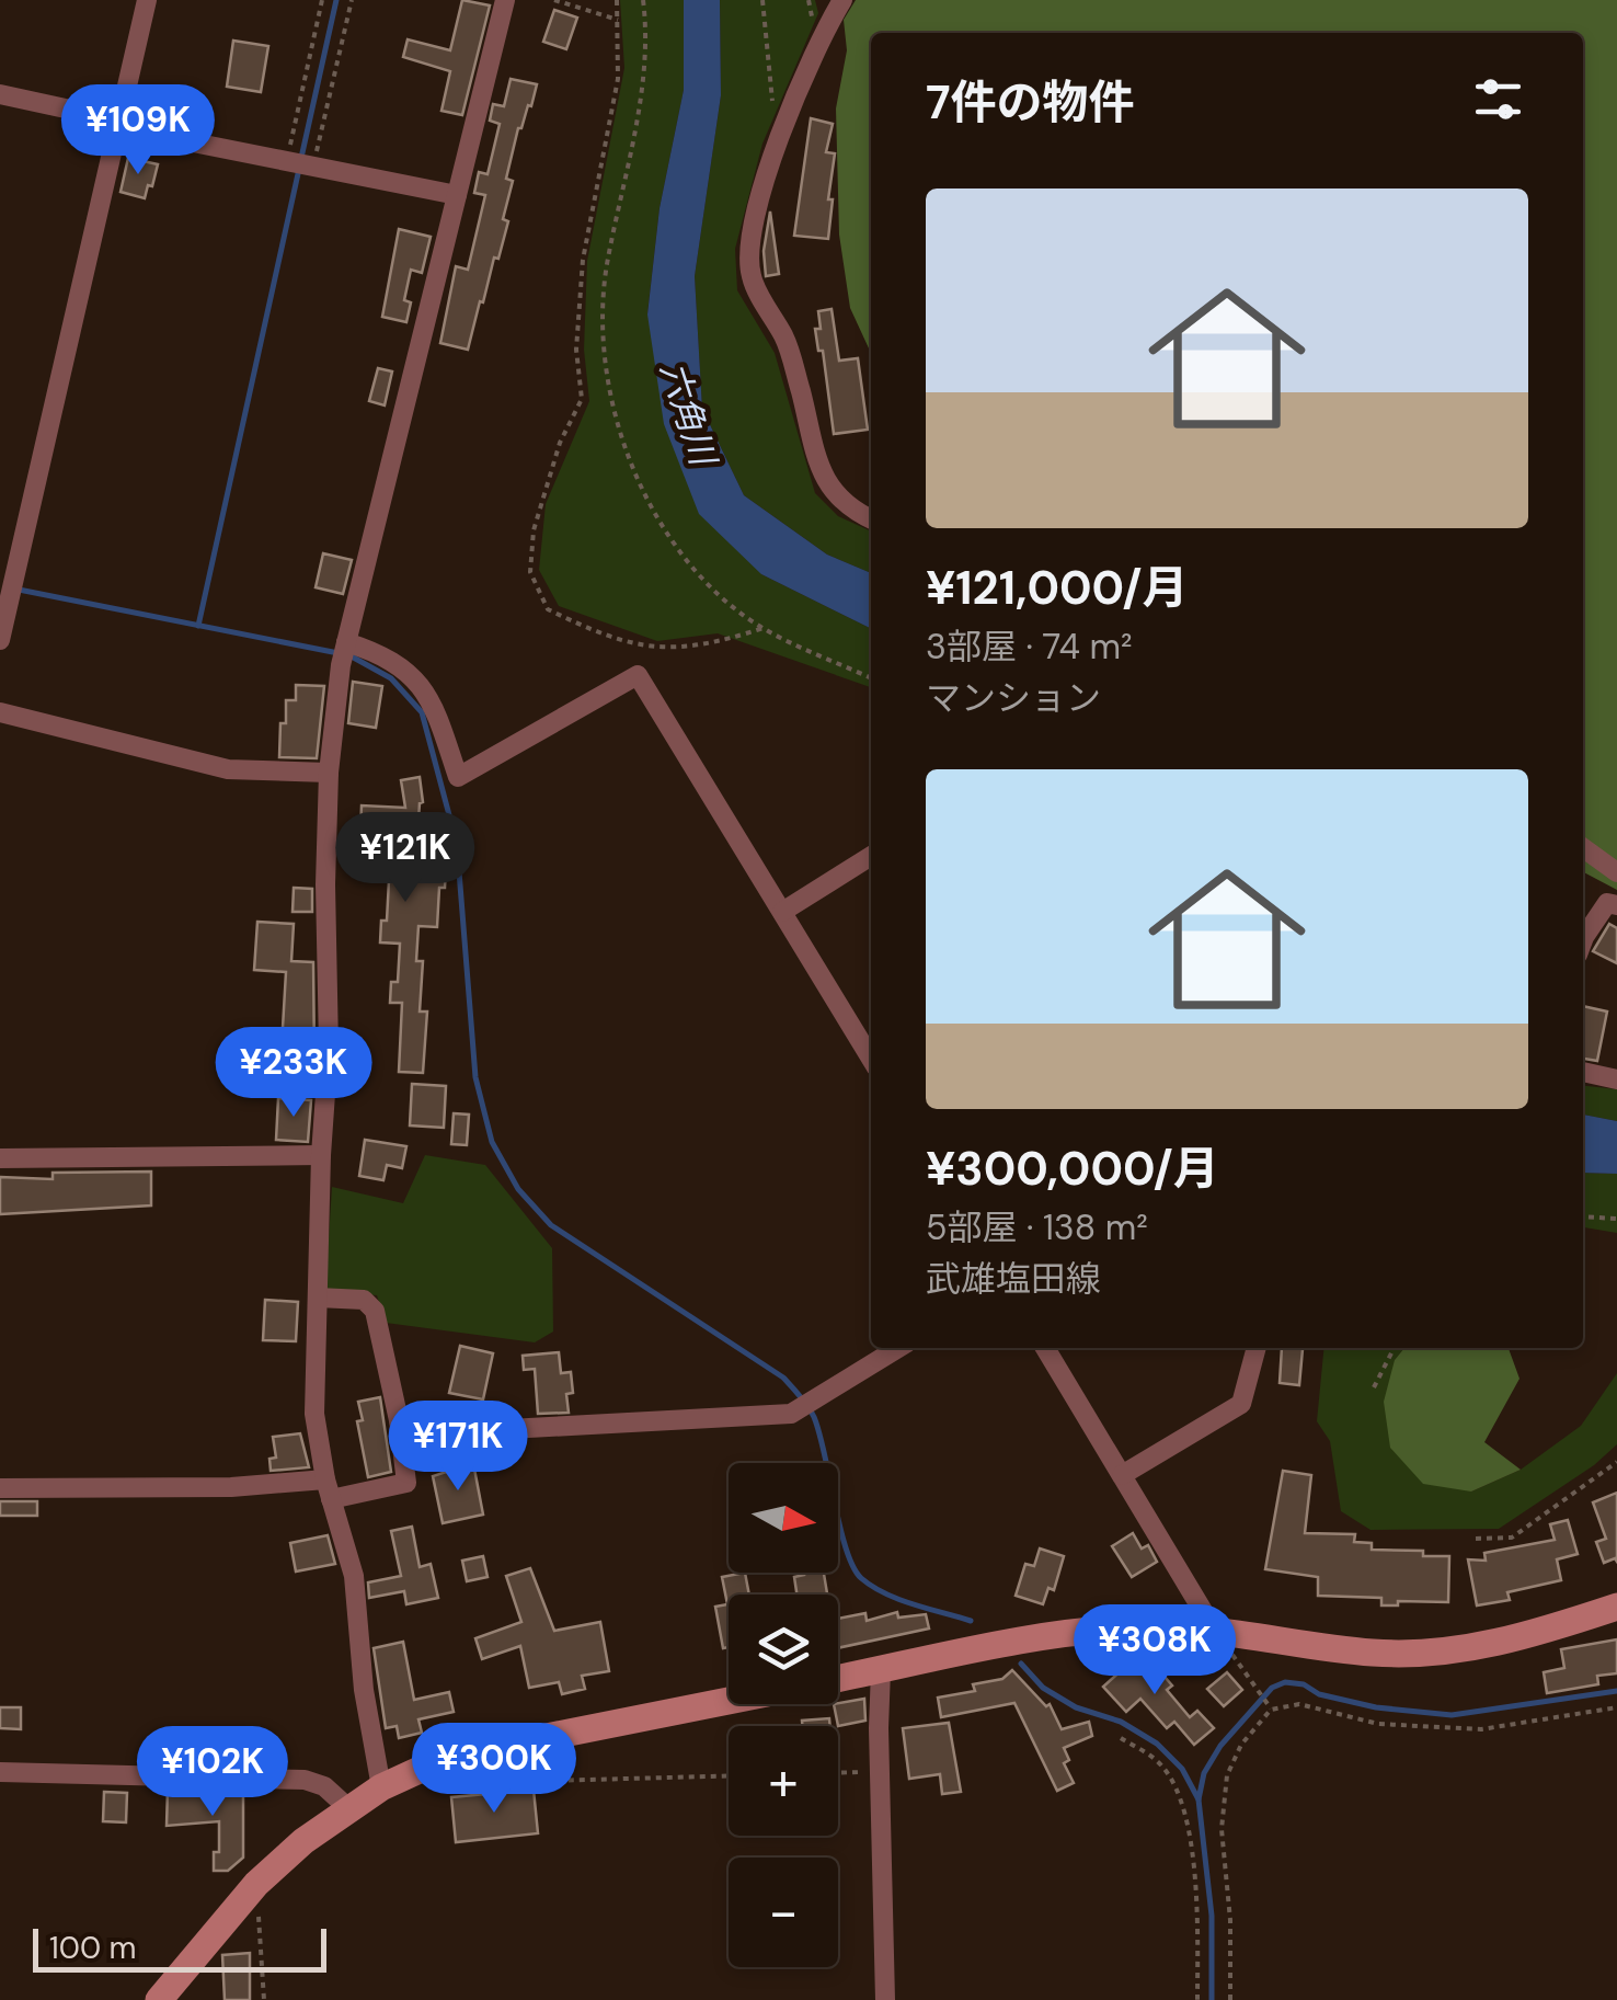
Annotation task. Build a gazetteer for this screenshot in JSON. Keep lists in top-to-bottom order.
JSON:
{
  "water": ["六角川"],
  "scale_bar": "100 m",
  "north": "right",
  "page": {
    "heading": "7件の物件",
    "price": [
      "¥109K",
      "¥121K",
      "¥233K",
      "¥171K",
      "¥308K",
      "¥300K",
      "¥102K"
    ],
    "list": [
      {
        "name": "¥121,000/月",
        "note": "3部屋 · 74 m² · マンション"
      },
      {
        "name": "¥300,000/月",
        "note": "5部屋 · 138 m² · 武雄塩田線"
      }
    ],
    "map_buttons": ["+", "−"],
    "scale": "100 m"
  }
}
